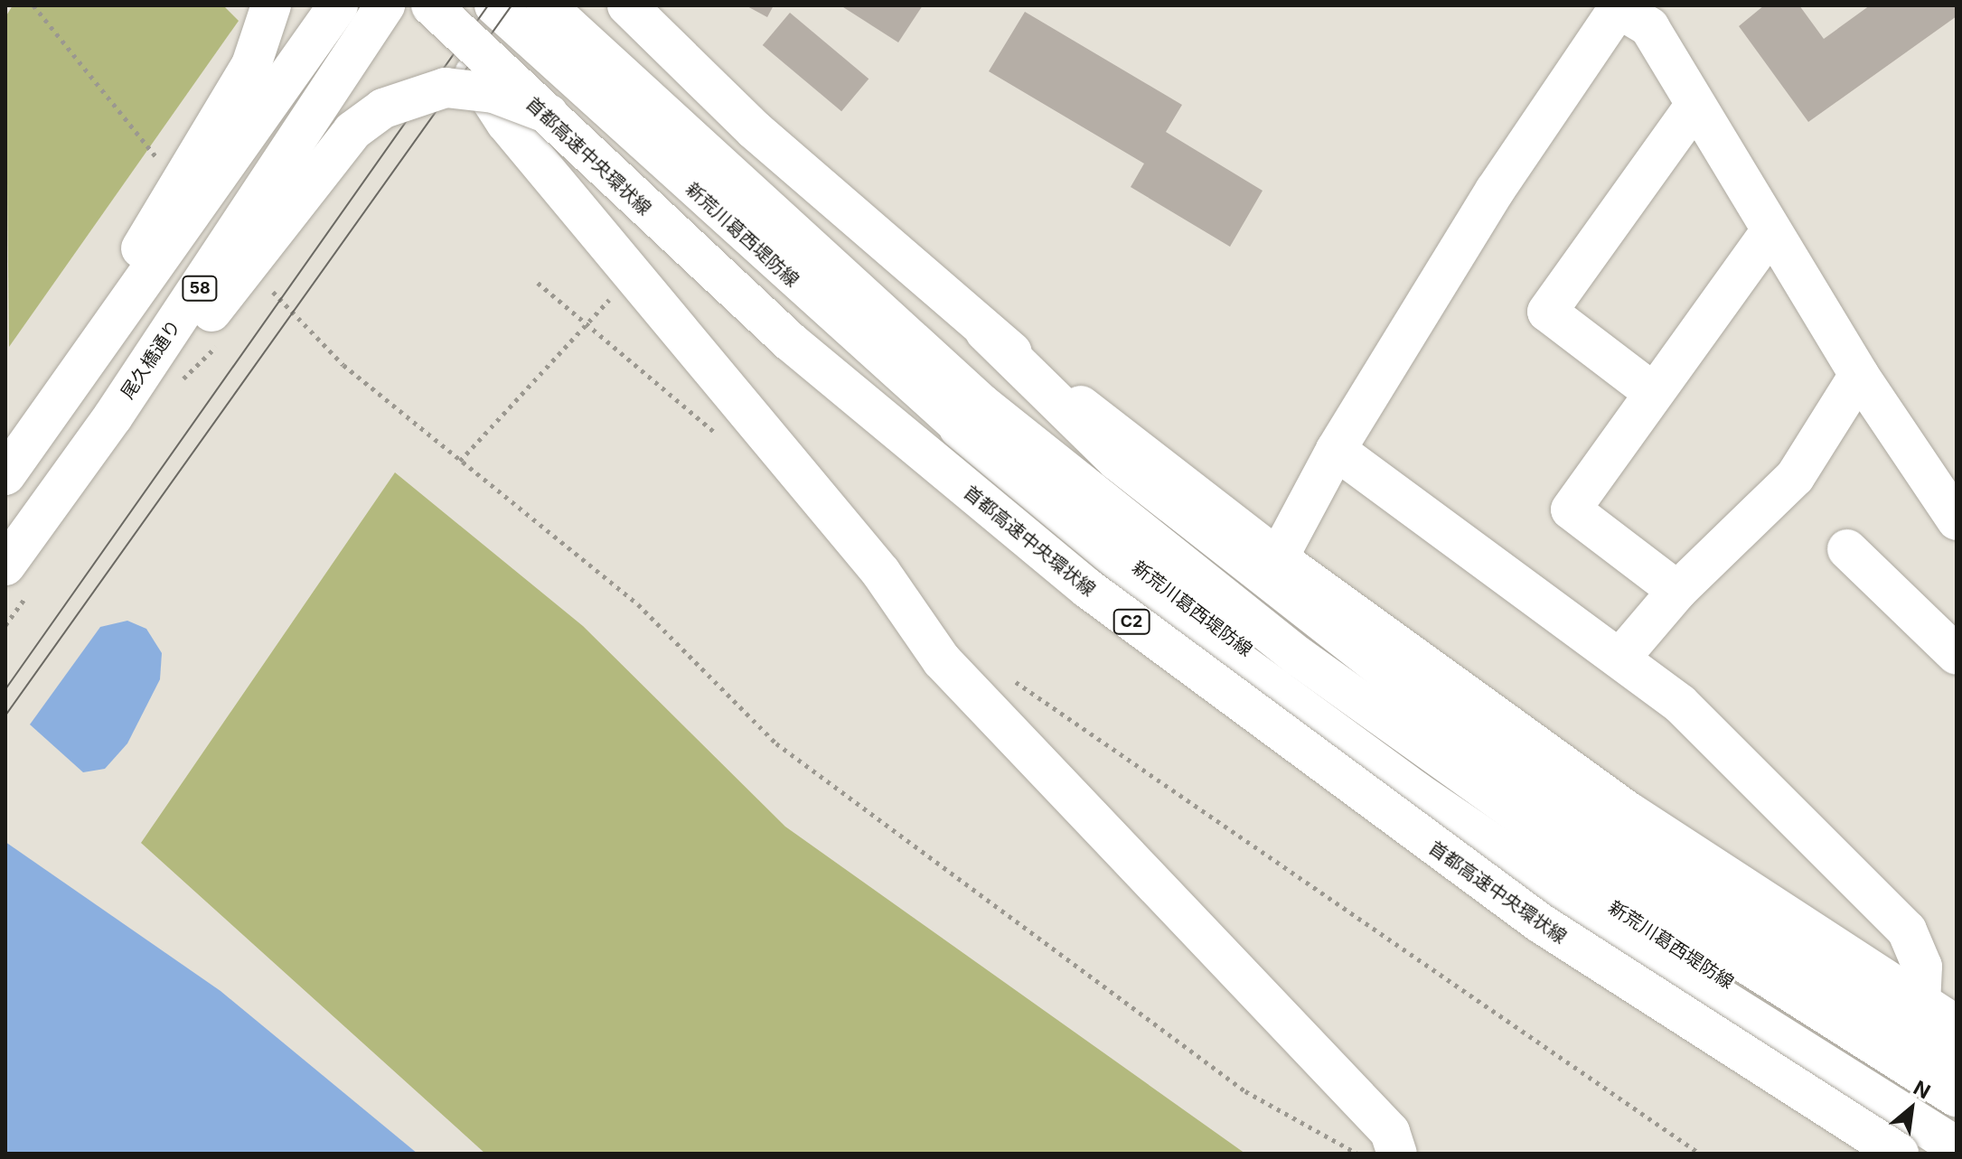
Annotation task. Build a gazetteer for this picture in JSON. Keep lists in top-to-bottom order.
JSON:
{
  "streets": {
    "main road": [
      "首都高速中央環状線",
      "新荒川葛西堤防線",
      "58",
      "尾久橋通り",
      "C2"
    ]
  },
  "north": "top right"
}
